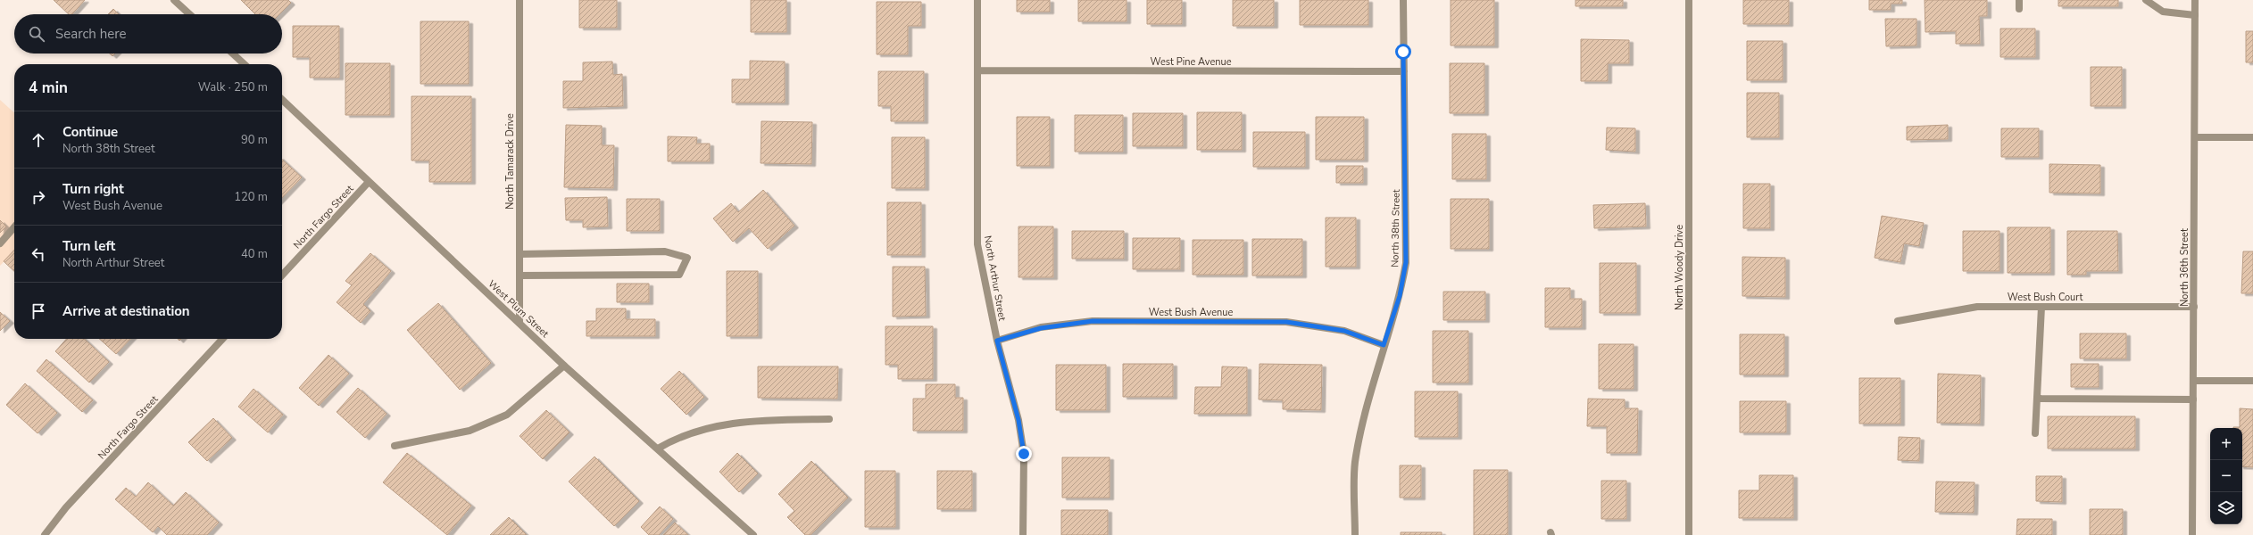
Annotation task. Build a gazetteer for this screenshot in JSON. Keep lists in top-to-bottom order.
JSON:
{
  "streets": {
    "street": [
      "West Pine Avenue",
      "North Tamarack Drive",
      "North Fargo Street",
      "North 38th Street",
      "North Woody Drive",
      "North 36th Street",
      "North Arthur Street",
      "West Bush Court",
      "West Plum Street",
      "West Bush Avenue"
    ]
  },
  "crossings": [
    ["West Pine Avenue", "North 38th Street"],
    ["West Pine Avenue", "North Arthur Street"],
    ["North Tamarack Drive", "West Plum Street"],
    ["North Fargo Street", "West Plum Street"],
    ["North 38th Street", "West Bush Avenue"],
    ["North 36th Street", "West Bush Court"],
    ["North Arthur Street", "West Bush Avenue"]
  ],
  "page": {
    "search": "Search here",
    "heading": ["4 min", "Walk · 250 m"],
    "list": [
      ["Continue", "North 38th Street", "90 m"],
      ["Turn right", "West Bush Avenue", "120 m"],
      ["Turn left", "North Arthur Street", "40 m"],
      "Arrive at destination"
    ],
    "map_buttons": ["+", "−"]
  }
}
